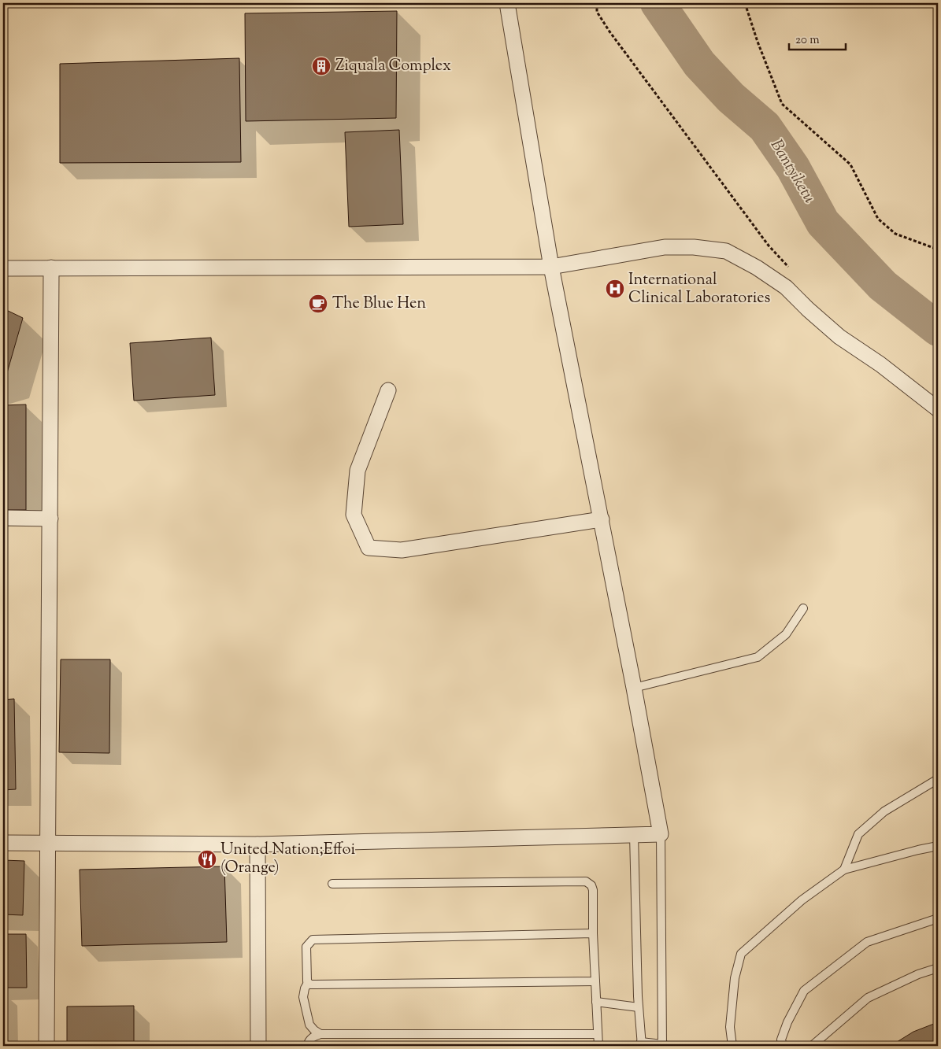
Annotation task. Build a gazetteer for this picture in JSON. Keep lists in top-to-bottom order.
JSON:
{
  "water": ["Bantyiketu"],
  "places": {
    "building": ["Ziquala Complex"],
    "hospital": ["International Clinical Laboratories"],
    "cafe": ["The Blue Hen"],
    "restaurant": ["United Nation;Effoi (Orange)"]
  },
  "scale_bar": "20 m"
}
